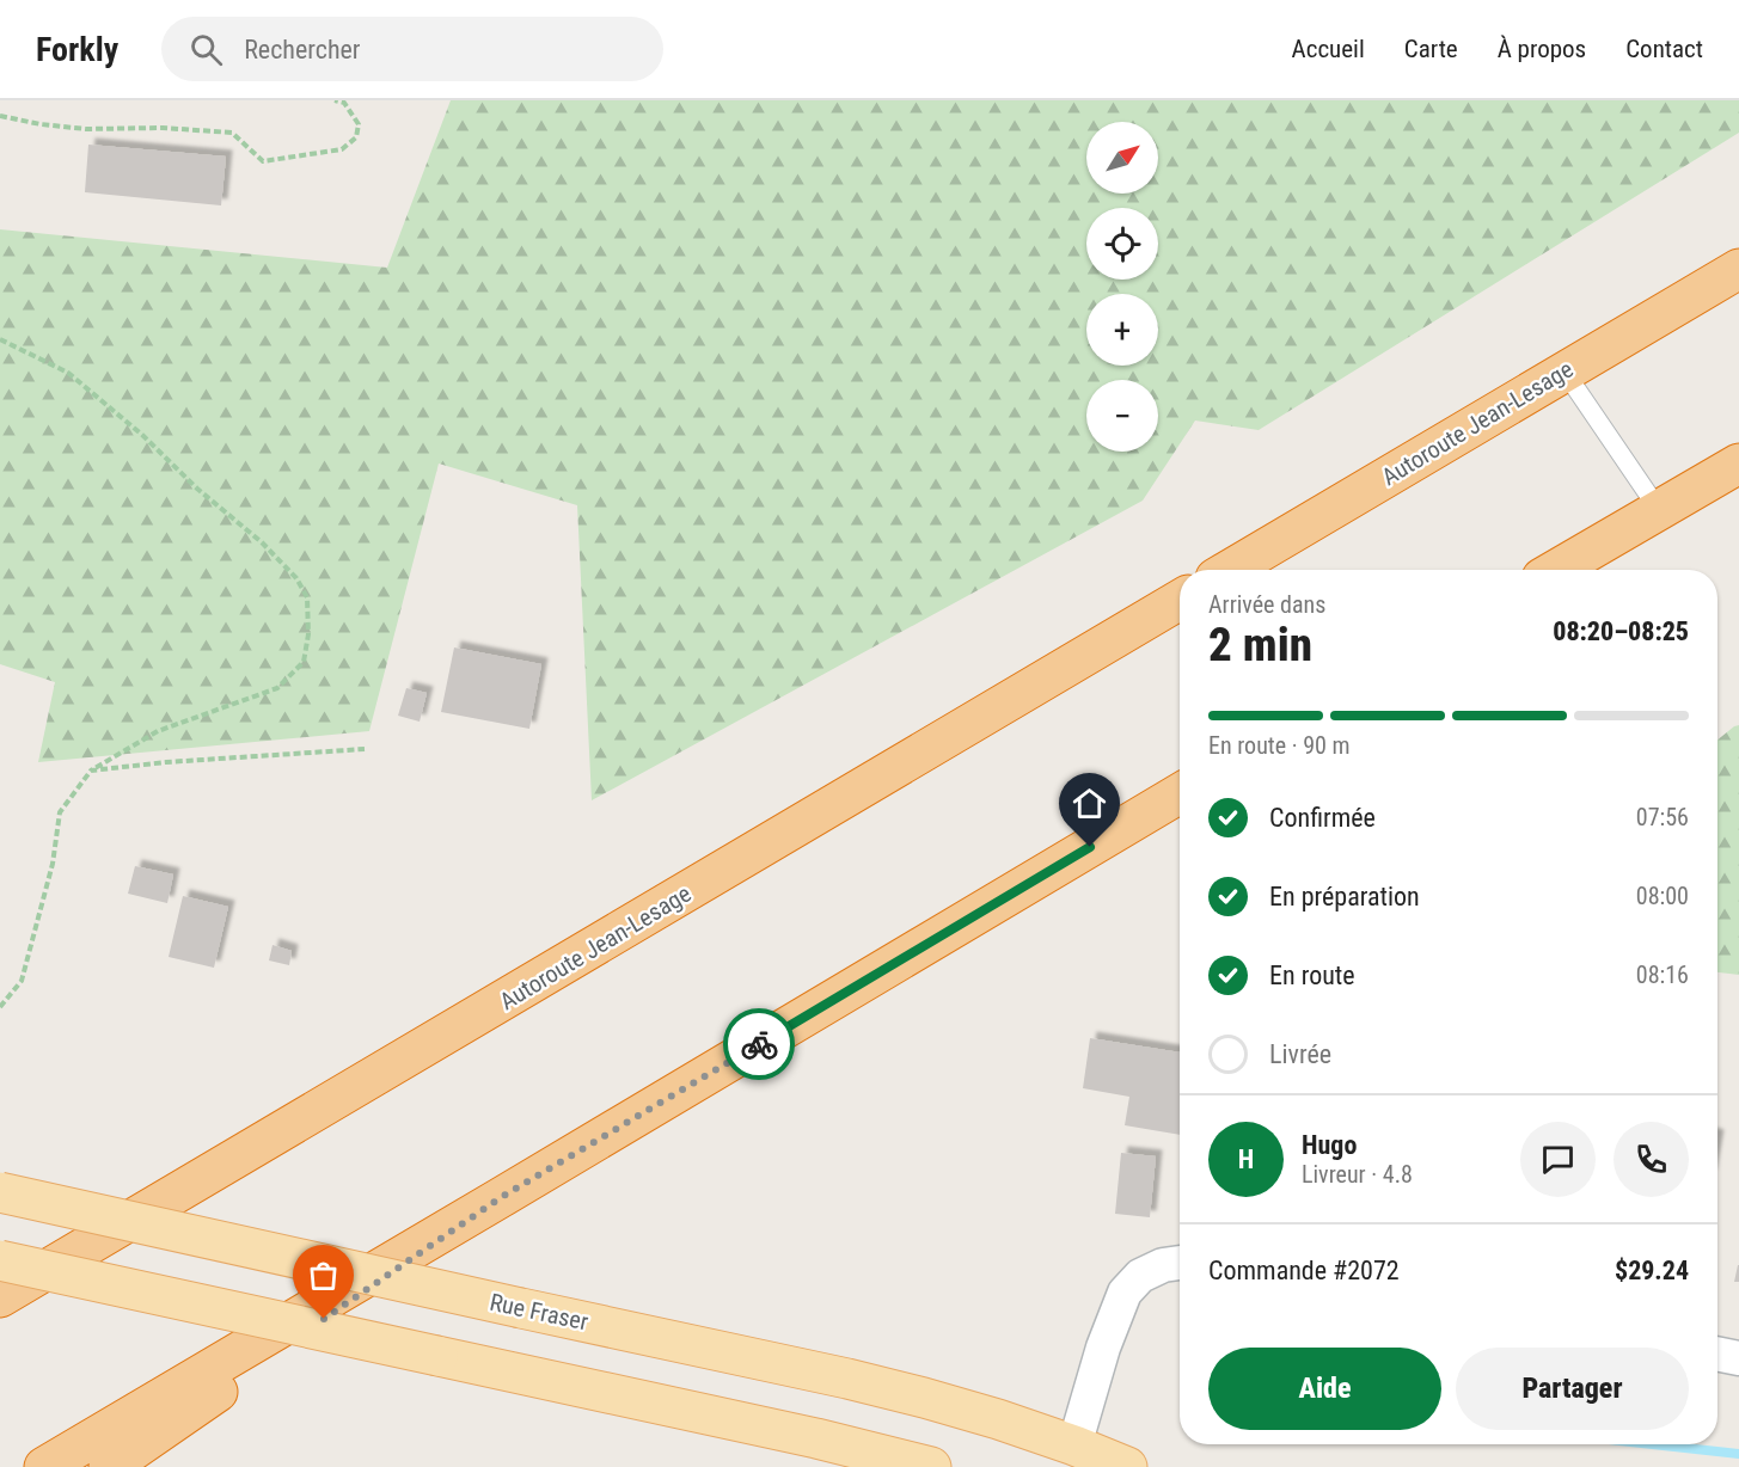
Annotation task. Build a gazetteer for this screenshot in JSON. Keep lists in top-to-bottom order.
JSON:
{
  "streets": {
    "highway": ["Autoroute Jean-Lesage"],
    "main road": ["Rue Fraser"]
  },
  "north": "top right",
  "page": {
    "header": "Forkly",
    "search": "Rechercher",
    "nav": [
      "Accueil",
      "Carte",
      "À propos",
      "Contact"
    ],
    "map_buttons": ["+", "−"],
    "heading": ["2 min", "Arrivée dans", "08:20–08:25"],
    "panel": [
      "Hugo",
      "Livreur · 4.8",
      "Commande #2072",
      "$29.24"
    ],
    "bar": "En route · 90 m",
    "list": [
      ["Confirmée", "07:56"],
      ["En préparation", "08:00"],
      ["En route", "08:16"],
      "Livrée"
    ],
    "round": "H",
    "buttons": ["Aide", "Partager"]
  }
}
